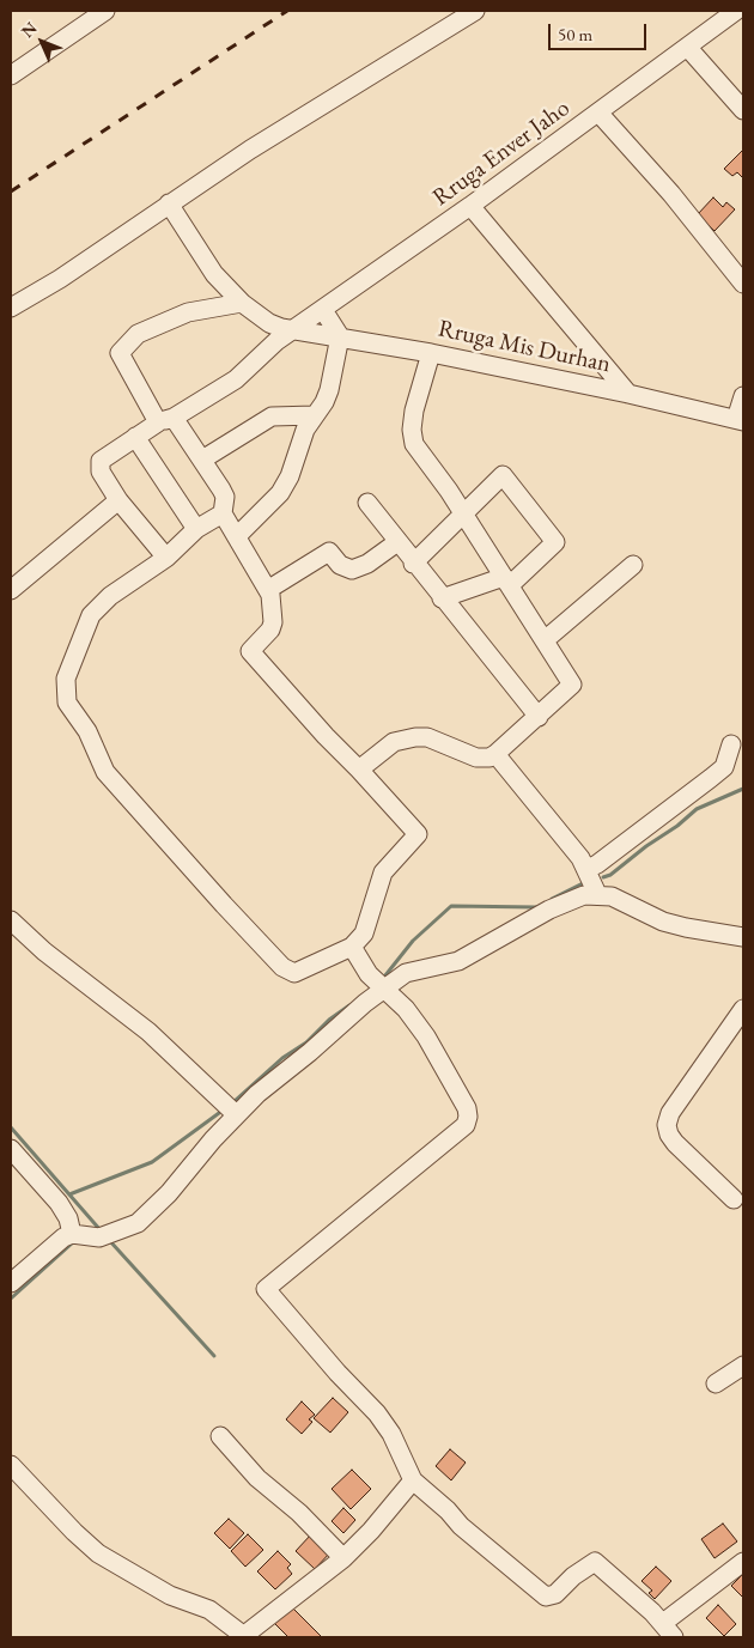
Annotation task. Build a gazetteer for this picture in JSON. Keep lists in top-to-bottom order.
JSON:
{
  "streets": {
    "street": ["Rruga Enver Jaho", "Rruga Mis Durhan"]
  },
  "crossings": [
    ["Rruga Enver Jaho", "Rruga Mis Durhan"]
  ],
  "scale_bar": "50 m",
  "north": "top left"
}
